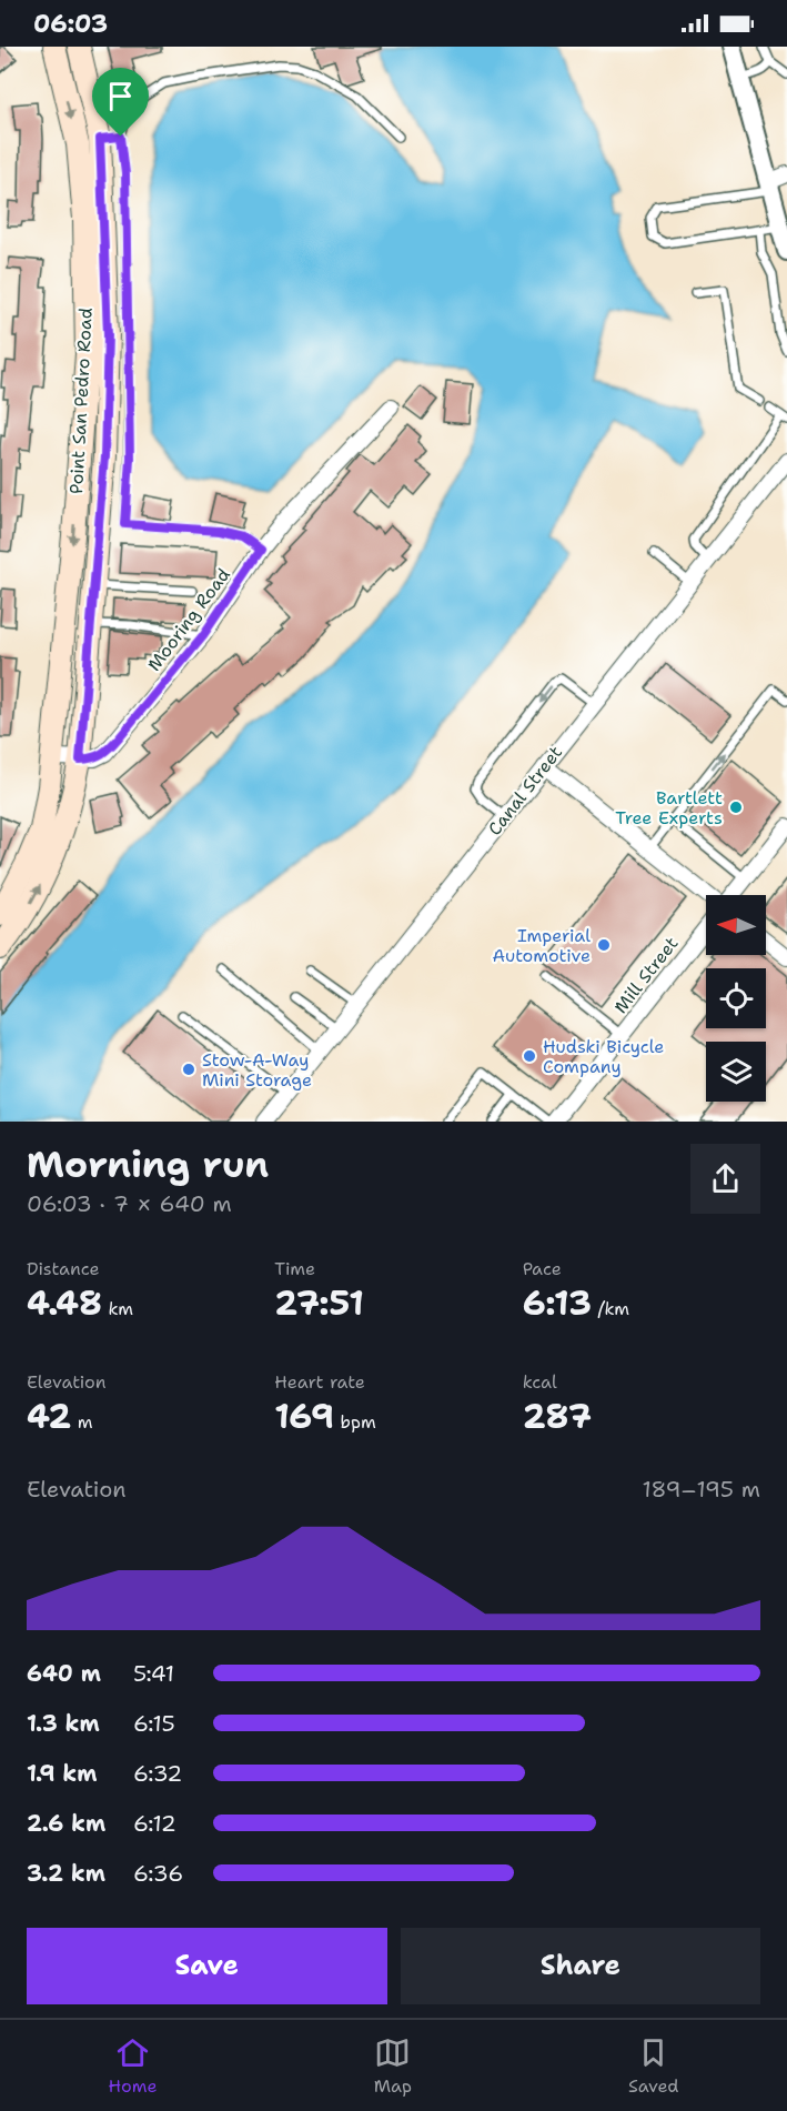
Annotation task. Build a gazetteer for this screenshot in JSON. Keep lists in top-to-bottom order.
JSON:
{
  "streets": {
    "main road": ["Point San Pedro Road"],
    "street": ["Mooring Road", "Canal Street", "Mill Street"]
  },
  "crossings": [
    ["Point San Pedro Road", "Mooring Road"]
  ],
  "places": [
    "Bartlett Tree Experts",
    "Imperial Automotive",
    "Hudski Bicycle Company",
    "Stow-A-Way Mini Storage"
  ],
  "north": "left",
  "page": {
    "status": "06:03",
    "heading": ["Morning run", "06:03 · 7 × 640 m"],
    "stats": [
      ["Distance", "4.48 km"],
      ["Time", "27:51"],
      ["Pace", "6:13 /km"],
      ["Elevation", "42 m"],
      ["Heart rate", "169 bpm"],
      ["kcal", "287"]
    ],
    "chart": ["Elevation", "189–195 m"],
    "list": [
      {
        "name": "640 m",
        "note": "5:41"
      },
      {
        "name": "1.3 km",
        "note": "6:15"
      },
      {
        "name": "1.9 km",
        "note": "6:32"
      },
      {
        "name": "2.6 km",
        "note": "6:12"
      },
      {
        "name": "3.2 km",
        "note": "6:36"
      }
    ],
    "buttons": ["Save", "Share"],
    "tabs": ["Home", "Map", "Saved"]
  }
}
